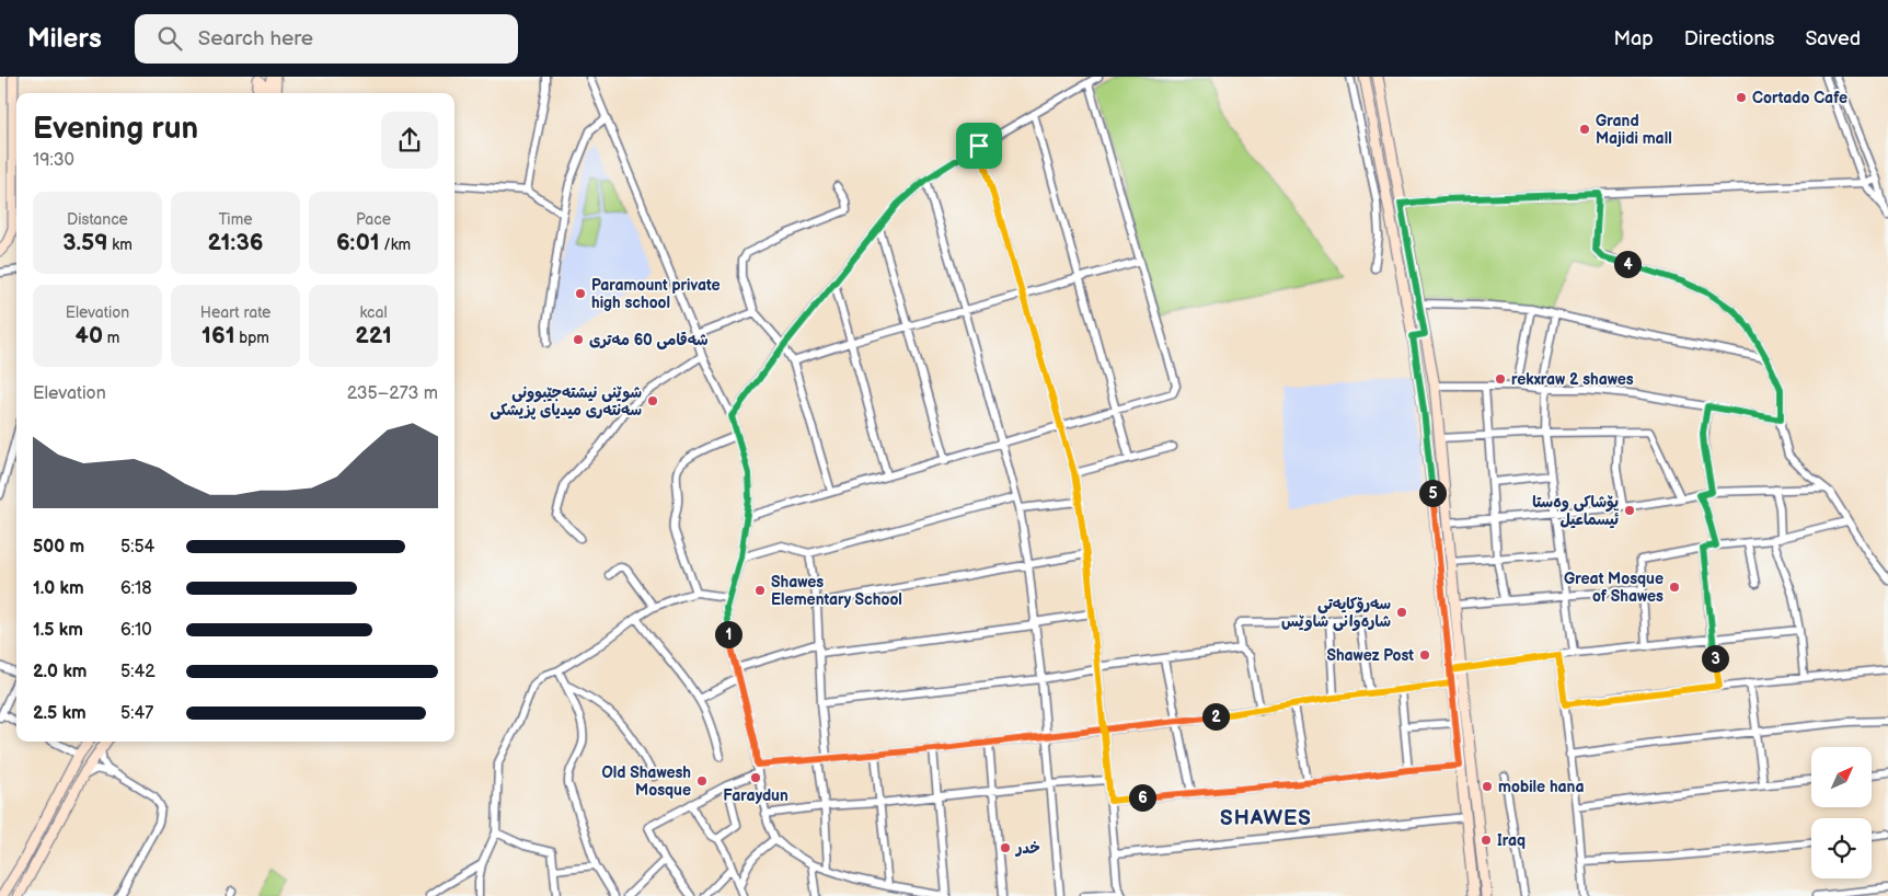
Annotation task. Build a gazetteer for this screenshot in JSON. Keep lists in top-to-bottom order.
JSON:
{
  "districts": ["SHAWES"],
  "places": [
    "Cortado Cafe",
    "Grand Majidi mall",
    "Paramount private high school",
    "شەقامی 60 مەتری",
    "rekxraw 2 shawes",
    "شوێنی نیشتەجێبوونی سەنتەری میدیای پزیشکی",
    "پۆشاکی وەستا ئیسماعیل",
    "Great Mosque of Shawes",
    "Shawes Elementary School",
    "سەرۆکایەتی شارەوانی شاوێس",
    "Shawez Post",
    "Faraydun",
    "Old Shawesh Mosque",
    "mobile hana",
    "Iraq",
    "خدر"
  ],
  "north": "top right",
  "page": {
    "header": "Milers",
    "search": "Search here",
    "nav": ["Map", "Directions", "Saved"],
    "heading": ["Evening run", "19:30"],
    "stats": [
      ["Distance", "3.59 km"],
      ["Time", "21:36"],
      ["Pace", "6:01 /km"],
      ["Elevation", "40 m"],
      ["Heart rate", "161 bpm"],
      ["kcal", "221"]
    ],
    "pins": [
      "4",
      "5",
      "1",
      "3",
      "2",
      "6"
    ],
    "chart": ["Elevation", "235–273 m"],
    "list": [
      {
        "name": "500 m",
        "note": "5:54"
      },
      {
        "name": "1.0 km",
        "note": "6:18"
      },
      {
        "name": "1.5 km",
        "note": "6:10"
      },
      {
        "name": "2.0 km",
        "note": "5:42"
      },
      {
        "name": "2.5 km",
        "note": "5:47"
      }
    ]
  }
}
